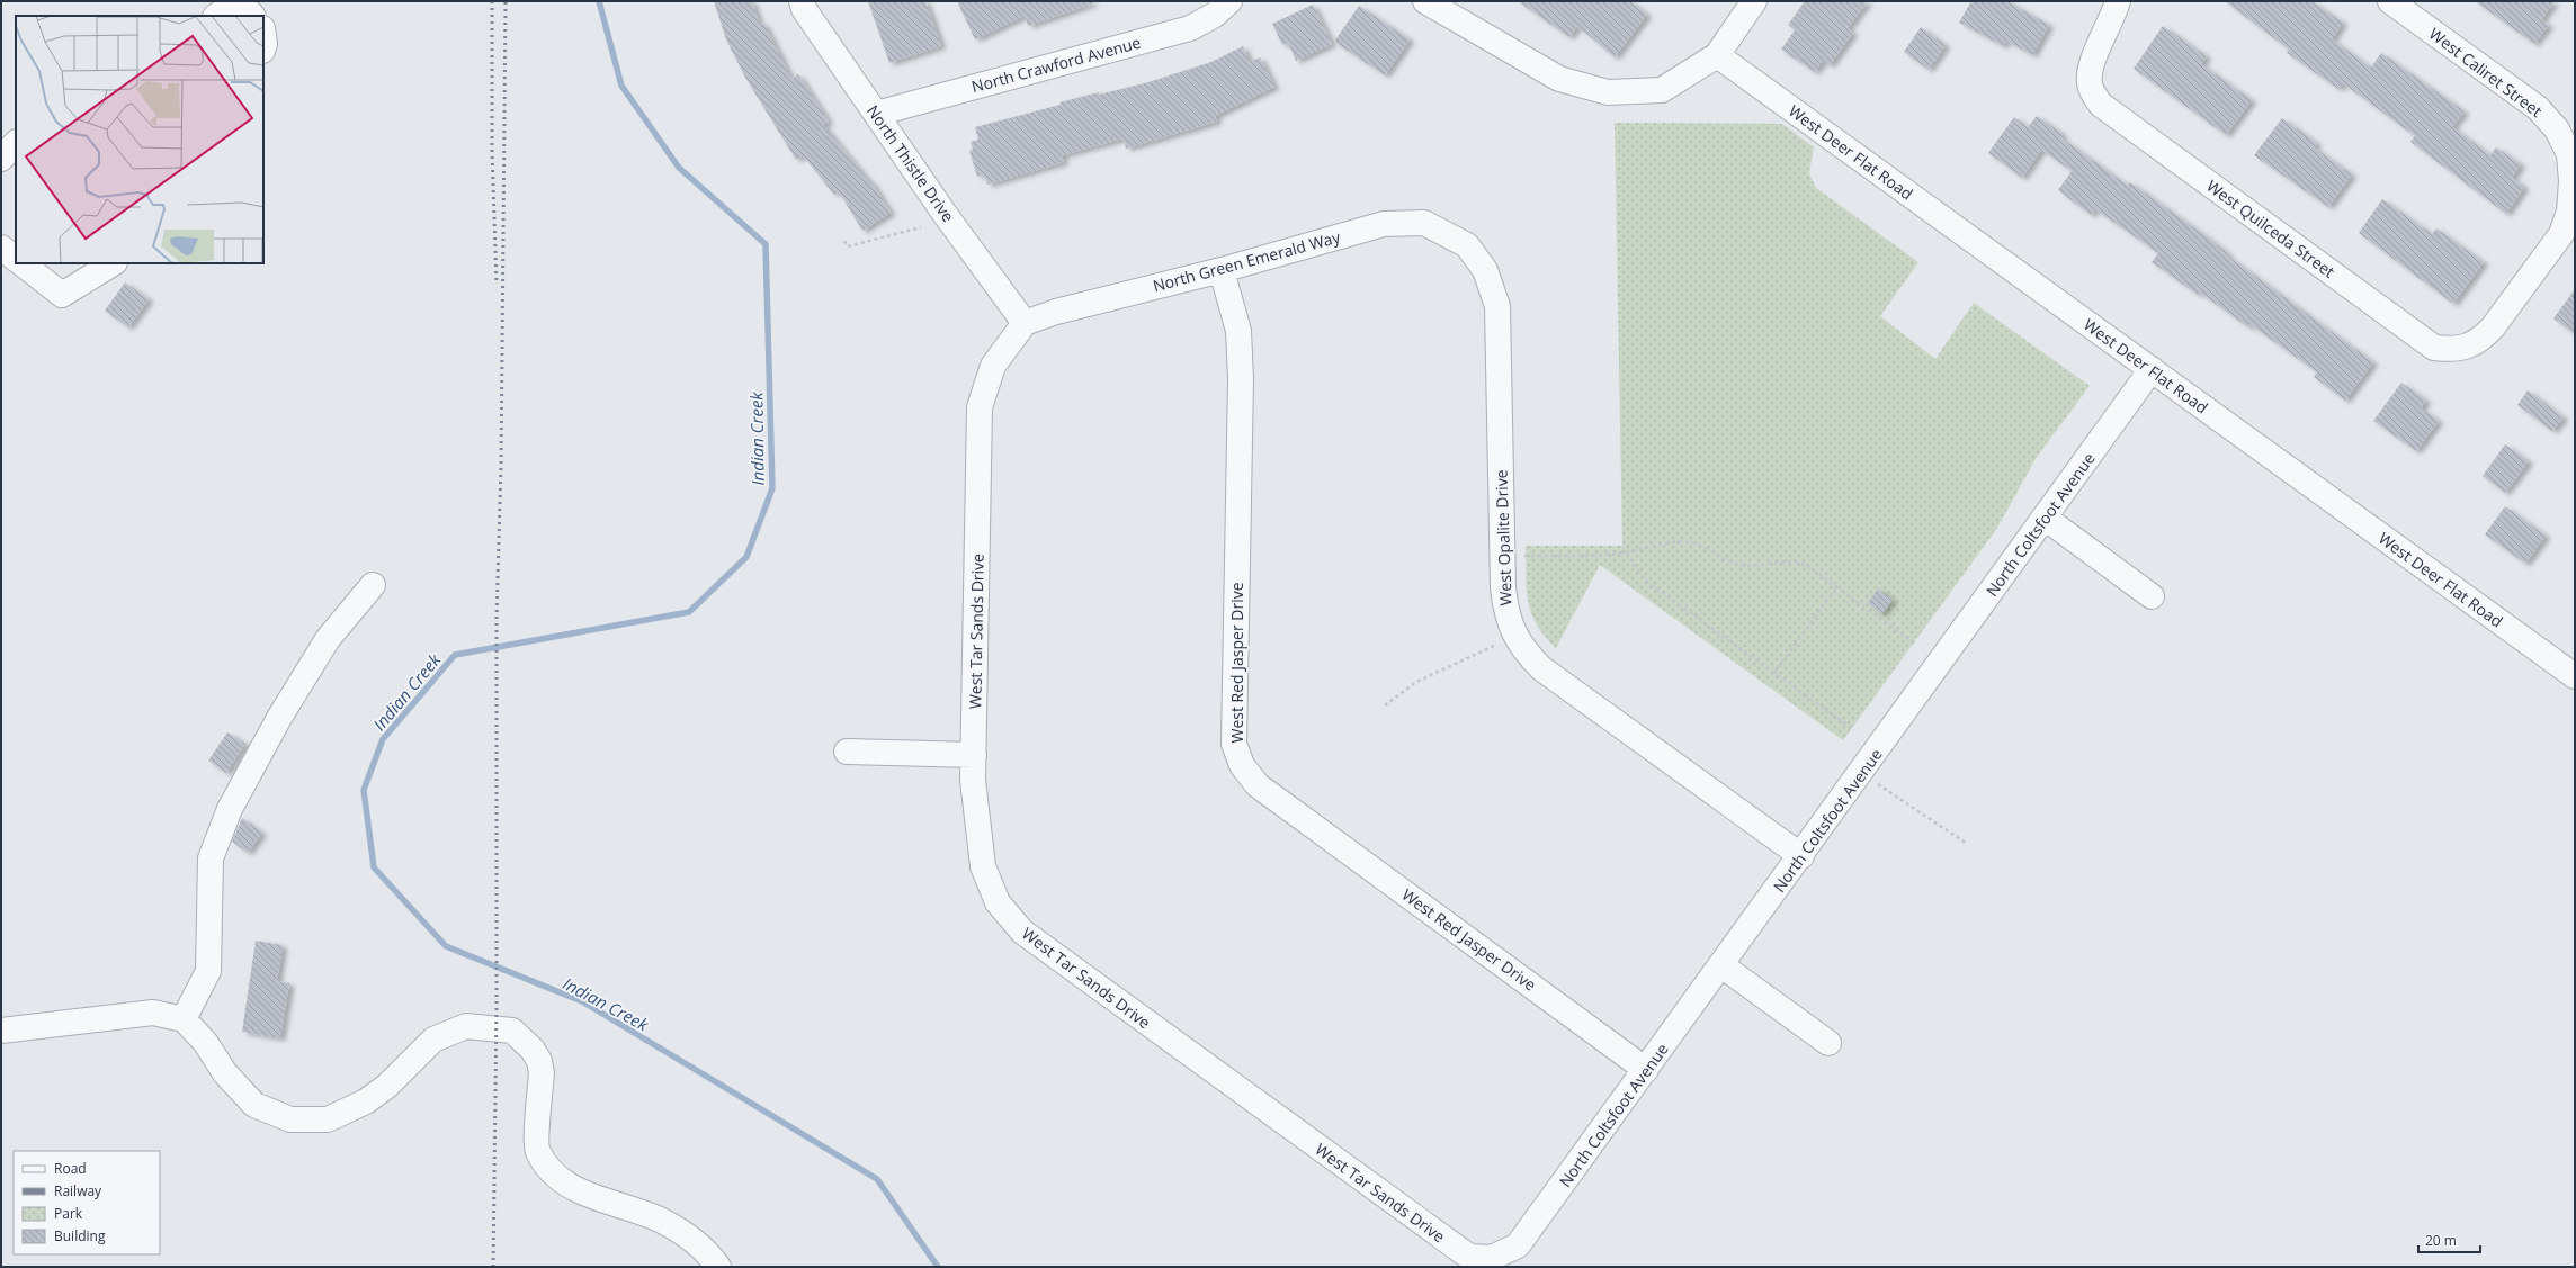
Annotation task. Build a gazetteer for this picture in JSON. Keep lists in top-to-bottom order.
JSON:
{
  "streets": {
    "street": [
      "North Crawford Avenue",
      "West Caliret Street",
      "West Deer Flat Road",
      "North Thistle Drive",
      "West Quilceda Street",
      "North Green Emerald Way",
      "North Coltsfoot Avenue",
      "West Opalite Drive",
      "West Tar Sands Drive",
      "West Red Jasper Drive"
    ]
  },
  "crossings": [
    ["North Crawford Avenue", "North Thistle Drive"],
    ["West Caliret Street", "West Quilceda Street"],
    ["West Deer Flat Road", "North Coltsfoot Avenue"],
    ["North Thistle Drive", "North Green Emerald Way"],
    ["North Thistle Drive", "West Tar Sands Drive"],
    ["North Green Emerald Way", "West Opalite Drive"],
    ["North Green Emerald Way", "West Tar Sands Drive"],
    ["North Green Emerald Way", "West Red Jasper Drive"],
    ["North Coltsfoot Avenue", "West Opalite Drive"],
    ["North Coltsfoot Avenue", "West Tar Sands Drive"],
    ["North Coltsfoot Avenue", "West Red Jasper Drive"]
  ],
  "water": ["Indian Creek"],
  "legend": [
    "Road",
    "Railway",
    "Park",
    "Building"
  ],
  "scale_bar": "20 m"
}
